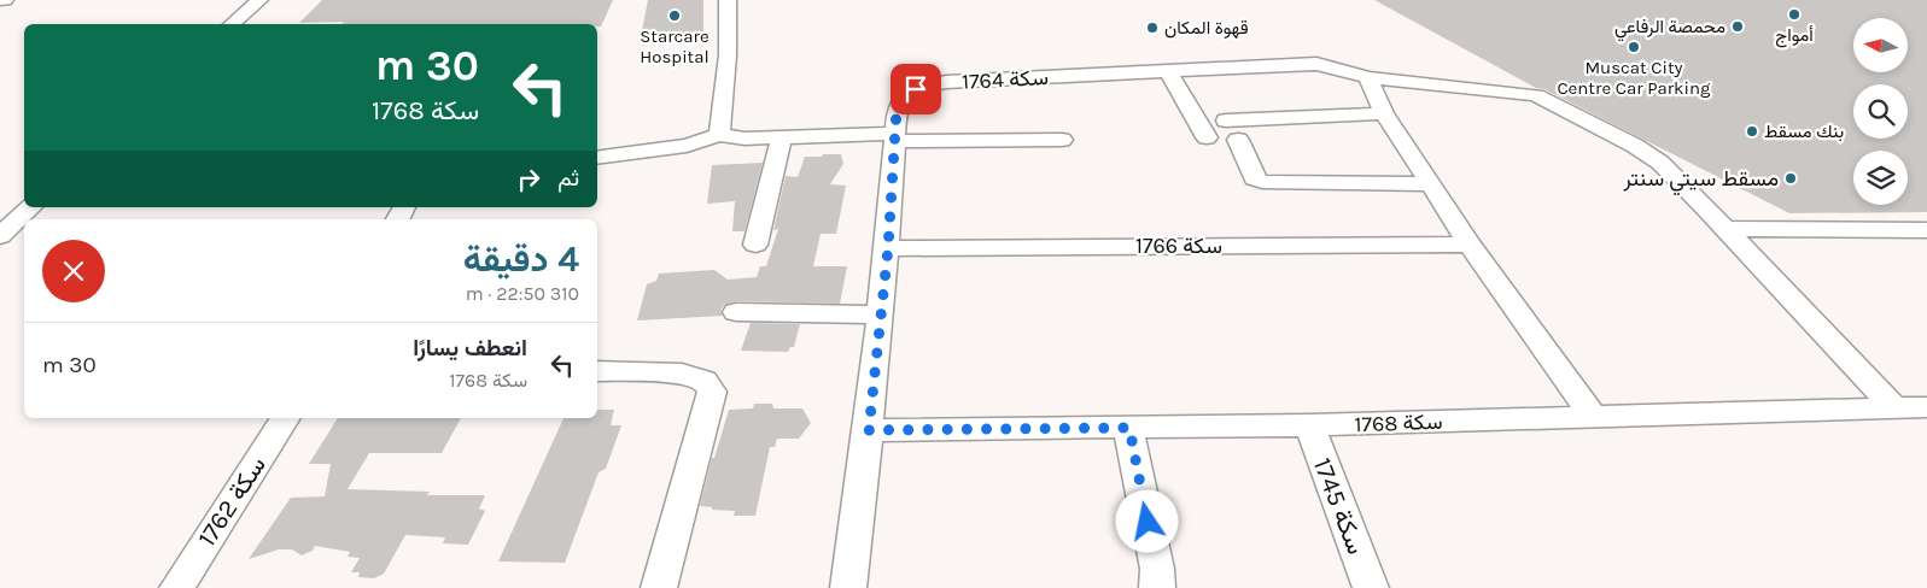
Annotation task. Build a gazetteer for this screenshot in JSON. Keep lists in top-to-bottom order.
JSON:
{
  "streets": {
    "street": [
      "سكة 1764",
      "سكة 1766",
      "سكة 1768",
      "سكة 1762",
      "سكة 1745"
    ]
  },
  "crossings": [
    ["سكة 1764", "سكة 1766"],
    ["سكة 1764", "سكة 1768"],
    ["سكة 1768", "سكة 1745"]
  ],
  "places": [
    "أمواج",
    "Starcare Hospital",
    "محمصة الرفاعي",
    "قهوة المكان",
    "Muscat City Centre Car Parking",
    "بنك مسقط",
    "مسقط سيتي سنتر"
  ],
  "north": "left",
  "page": {
    "turn": ["30 m", "سكة 1768"],
    "then": "ثم",
    "heading": ["4 دقيقة", "310 m · 22:50"],
    "list": [
      {
        "name": "انعطف يسارًا",
        "note": "سكة 1768",
        "value": "30 m"
      }
    ]
  }
}
